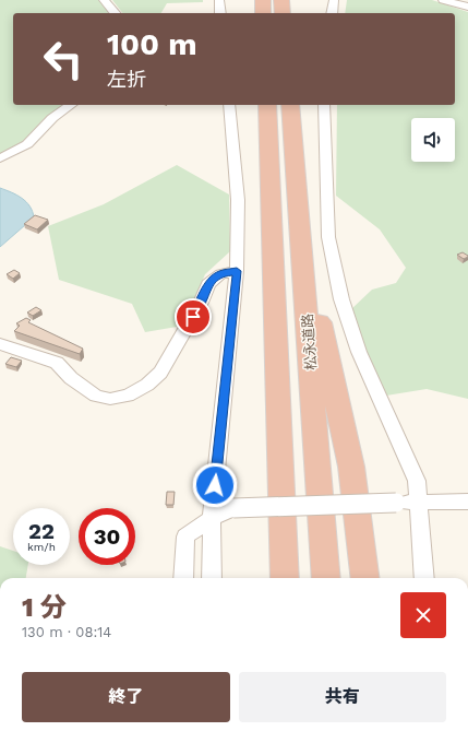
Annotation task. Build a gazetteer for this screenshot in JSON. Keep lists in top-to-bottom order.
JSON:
{
  "streets": {
    "highway": ["松永道路"]
  },
  "page": {
    "turn": ["100 m", "左折"],
    "speed": "22 km/h",
    "limit": "30",
    "heading": ["1 分", "130 m · 08:14"],
    "buttons": ["終了", "共有"]
  }
}
